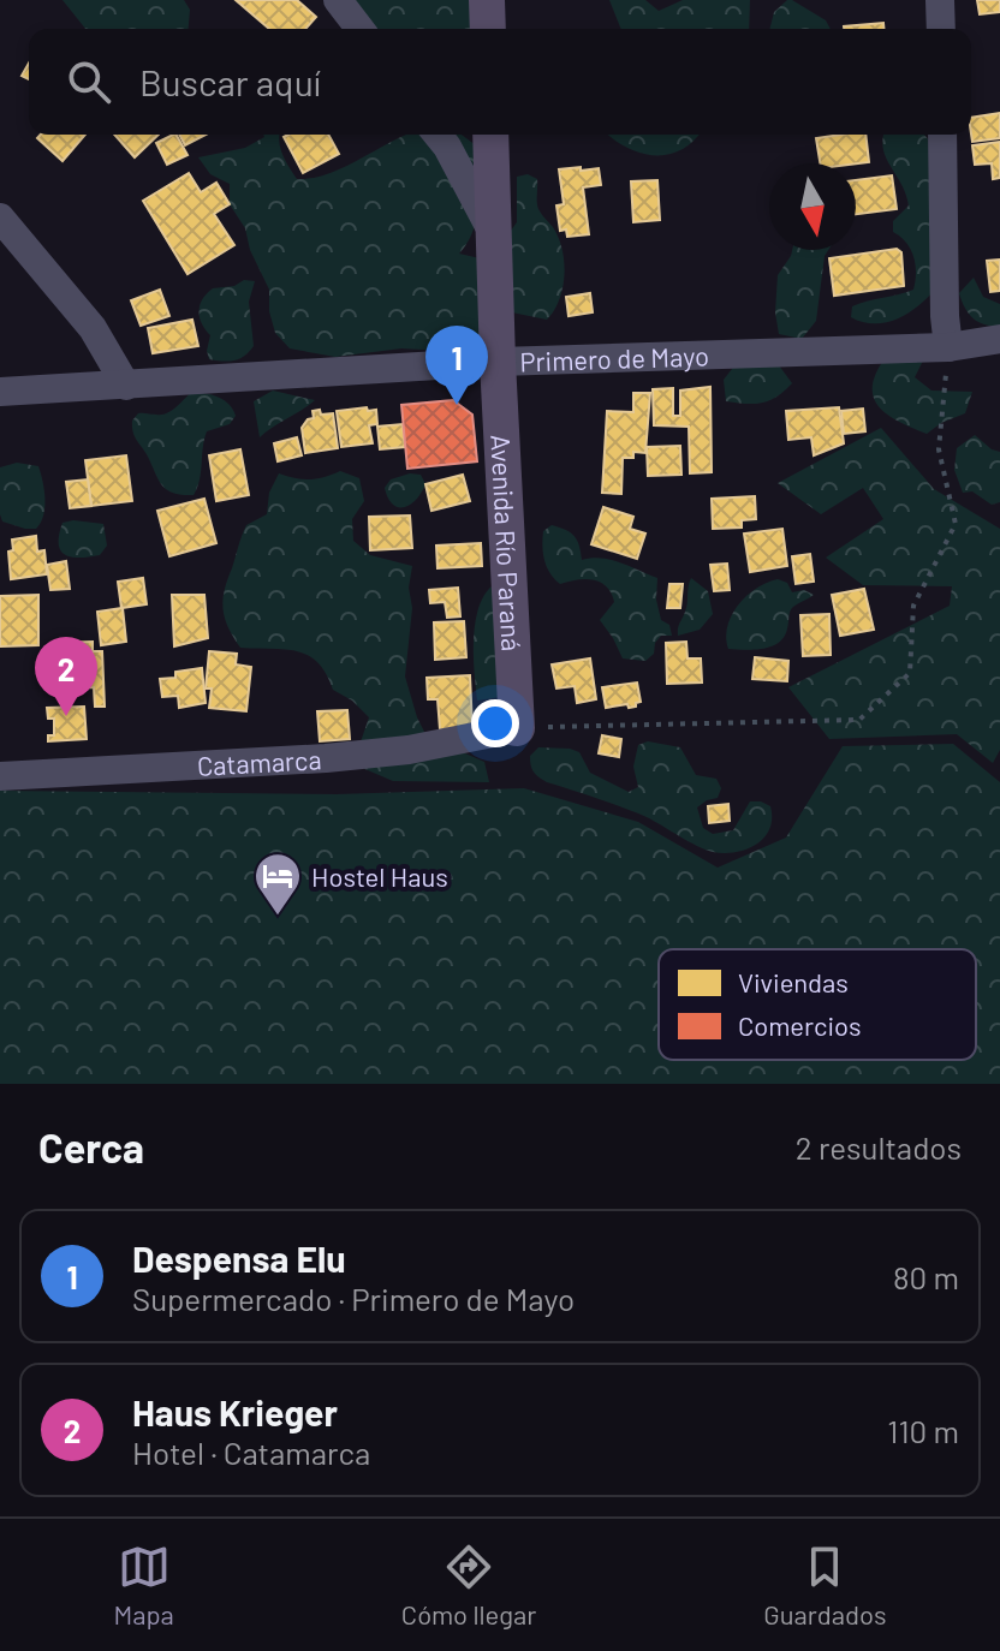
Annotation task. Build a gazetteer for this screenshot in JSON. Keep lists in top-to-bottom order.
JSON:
{
  "streets": {
    "main road": ["Avenida Río Paraná"],
    "street": ["Primero de Mayo", "Catamarca"]
  },
  "crossings": [
    ["Primero de Mayo", "Avenida Río Paraná"],
    ["Avenida Río Paraná", "Catamarca"]
  ],
  "places": {
    "hotel": ["Hostel Haus"]
  },
  "legend": ["Viviendas", "Comercios"],
  "north": "bottom",
  "page": {
    "search": "Buscar aquí",
    "pins": ["1", "2"],
    "heading": ["Cerca", "2 resultados"],
    "list": [
      {
        "mark": "1",
        "name": "Despensa Elu",
        "note": "Supermercado · Primero de Mayo",
        "value": "80 m"
      },
      {
        "mark": "2",
        "name": "Haus Krieger",
        "note": "Hotel · Catamarca",
        "value": "110 m"
      }
    ],
    "nav": ["Mapa", "Cómo llegar", "Guardados"]
  }
}
